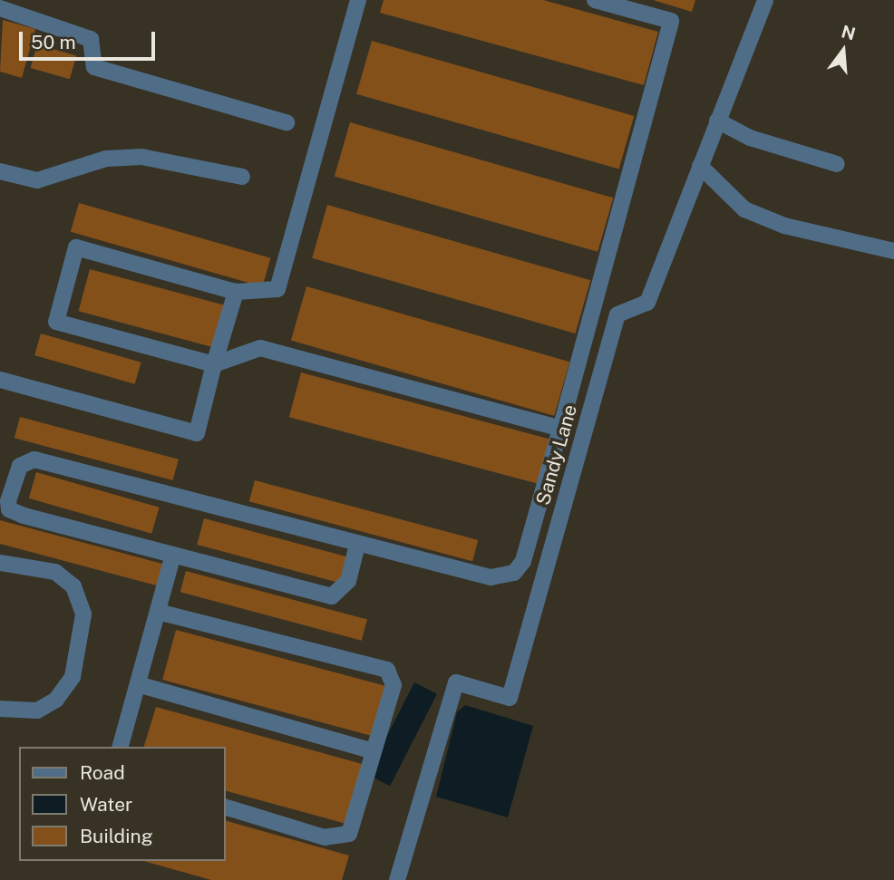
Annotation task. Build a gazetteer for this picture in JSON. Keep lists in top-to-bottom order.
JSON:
{
  "streets": {
    "street": ["Sandy Lane"]
  },
  "legend": ["Road", "Water", "Building"],
  "scale_bar": "50 m",
  "north": "top"
}
